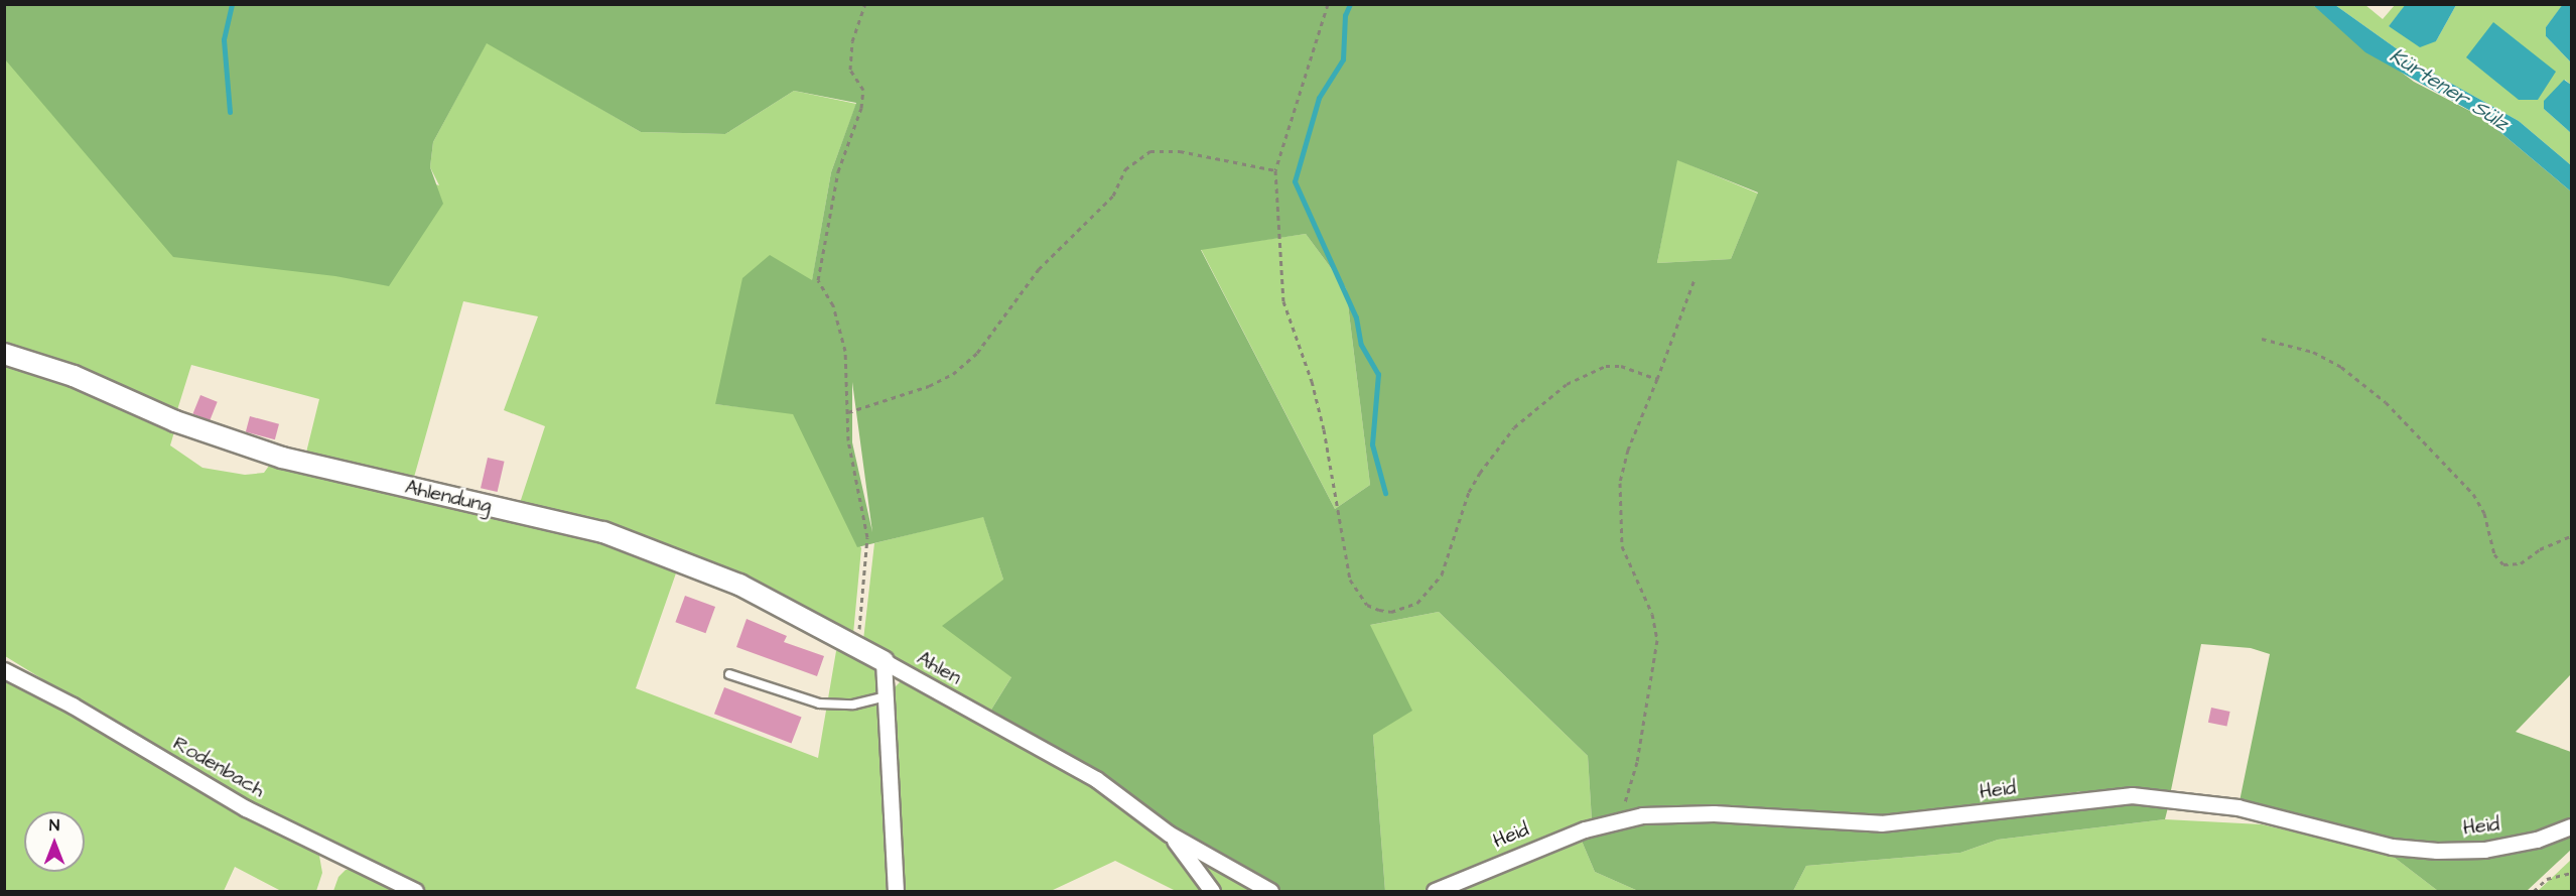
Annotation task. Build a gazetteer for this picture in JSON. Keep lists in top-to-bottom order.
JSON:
{
  "streets": {
    "street": [
      "Ahlendung",
      "Ahlen",
      "Rodenbach",
      "Heid"
    ]
  },
  "crossings": [
    ["Ahlendung", "Ahlen"]
  ],
  "water": ["Kürtener Sülz"],
  "north": "top"
}
